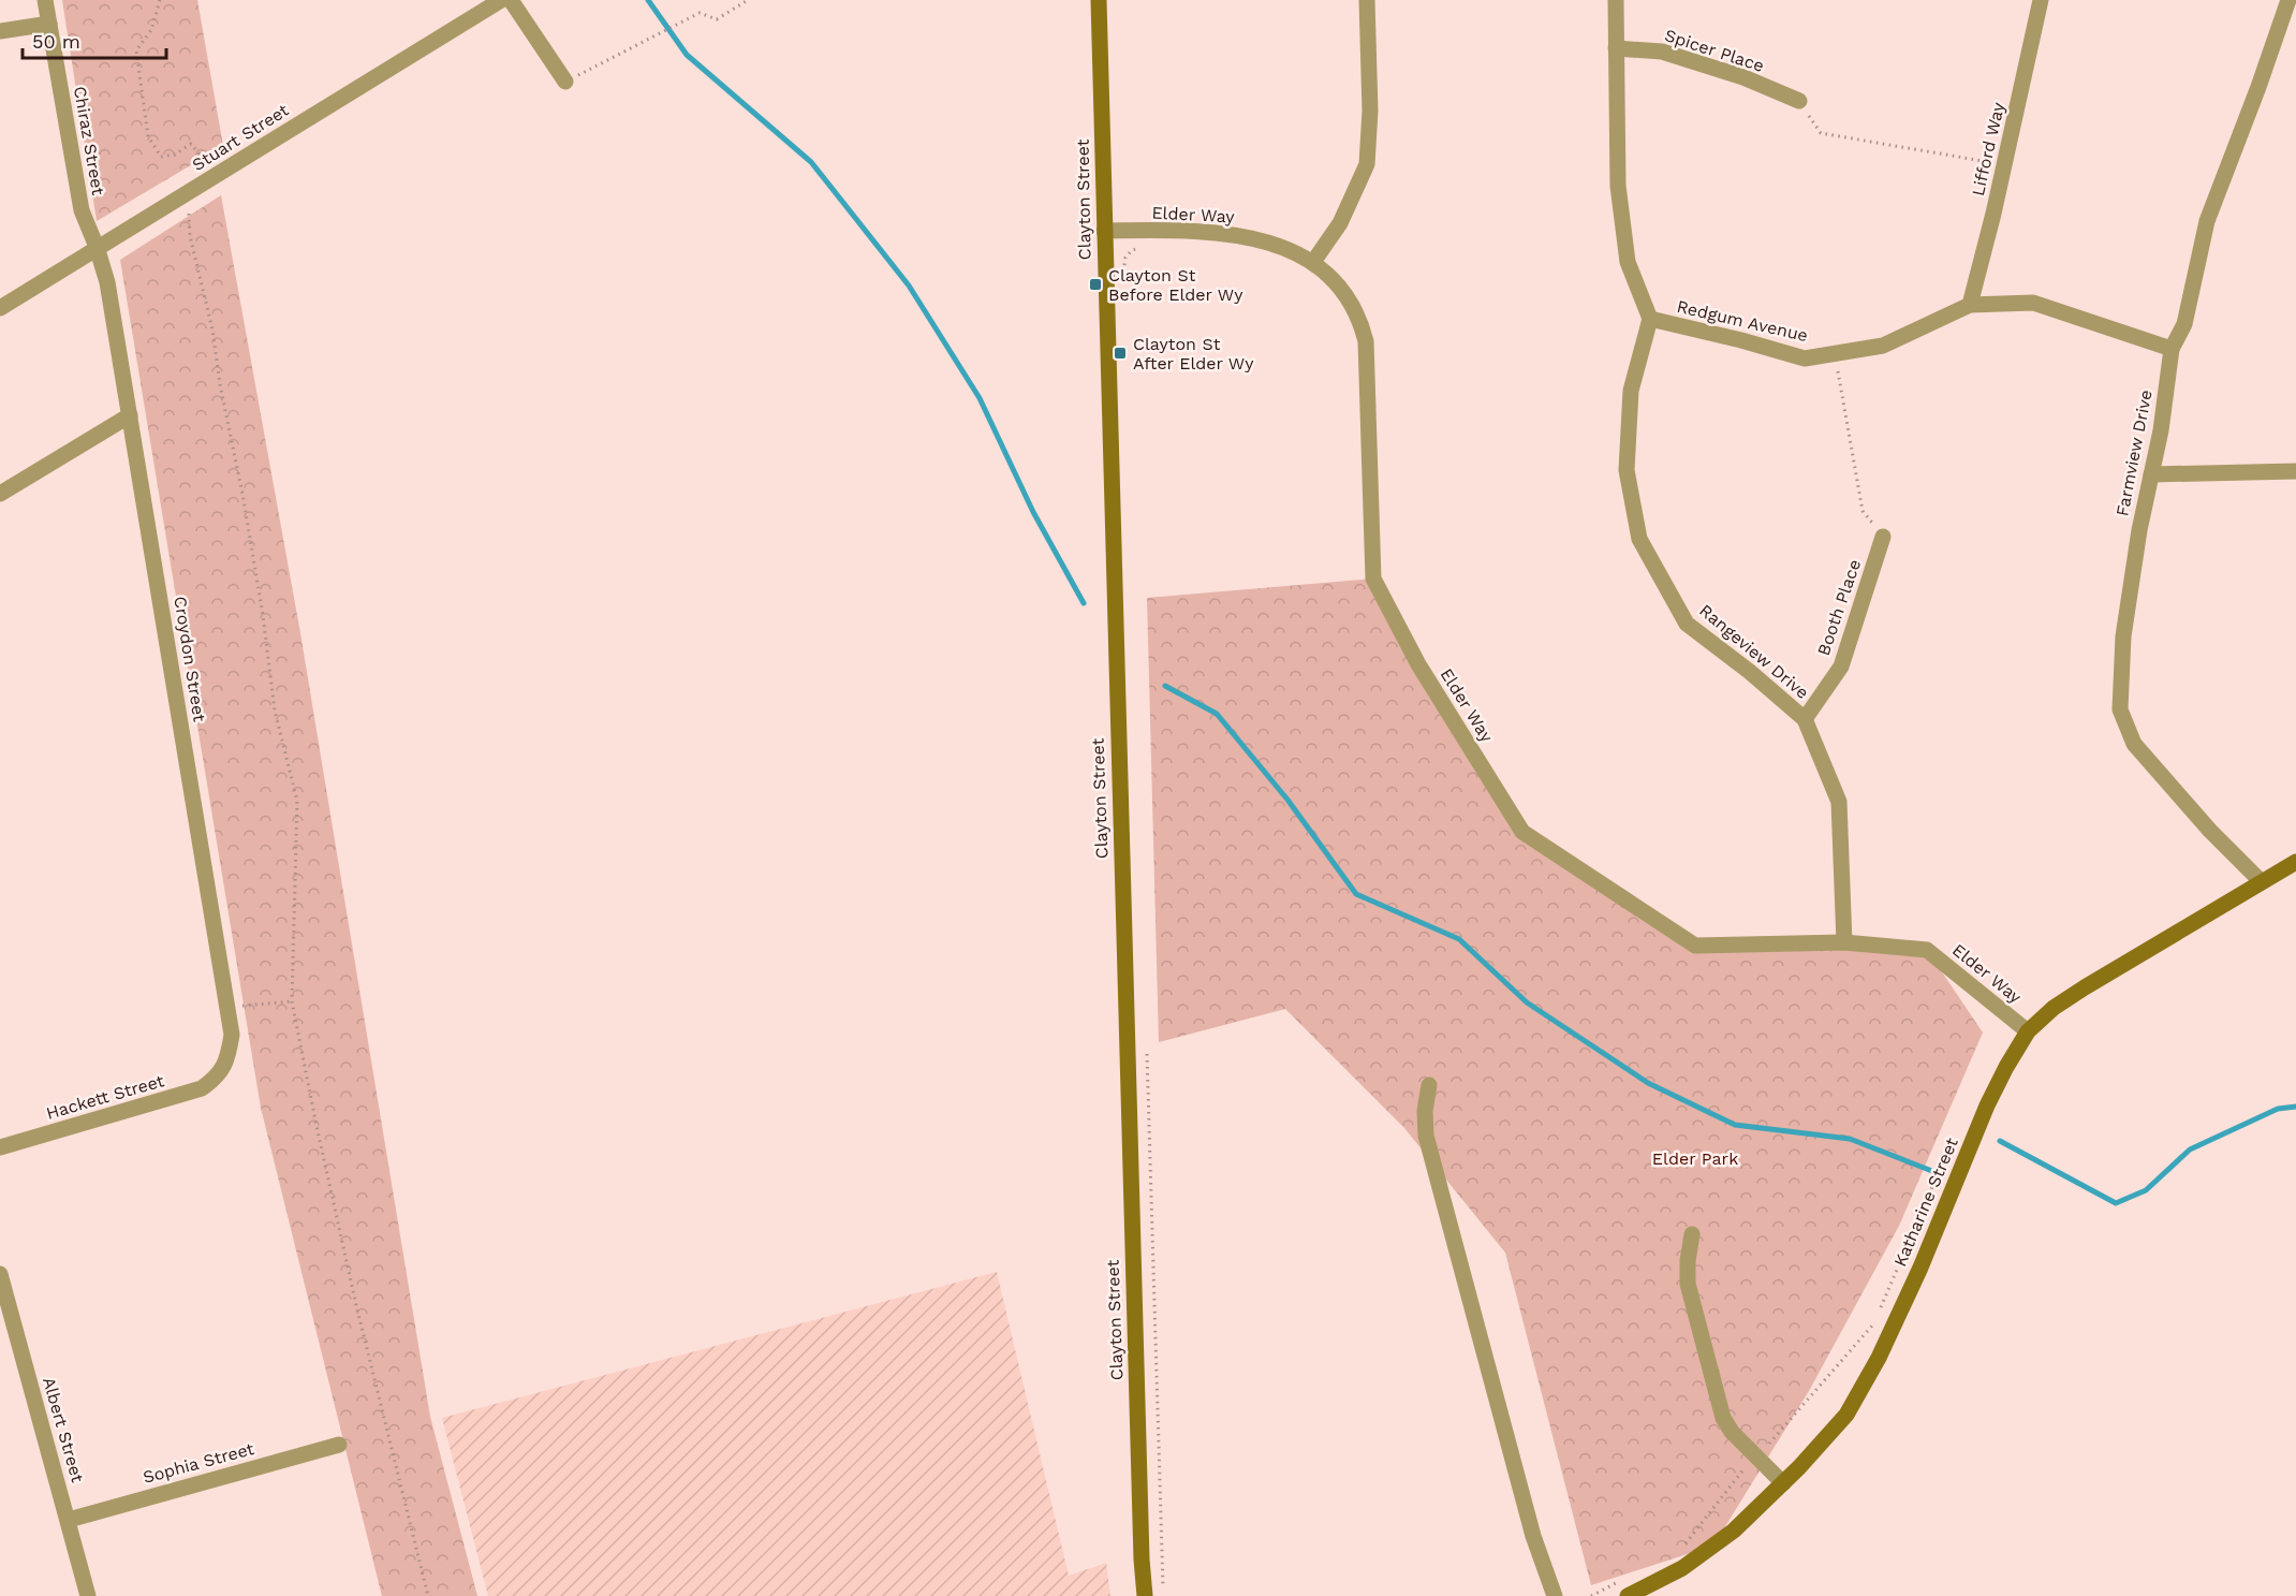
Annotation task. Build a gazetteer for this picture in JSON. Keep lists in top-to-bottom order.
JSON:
{
  "streets": {
    "main road": ["Clayton Street", "Katharine Street"],
    "street": [
      "Spicer Place",
      "Stuart Street",
      "Chiraz Street",
      "Lifford Way",
      "Elder Way",
      "Redgum Avenue",
      "Farmview Drive",
      "Booth Place",
      "Rangeview Drive",
      "Croydon Street",
      "Hackett Street",
      "Albert Street",
      "Sophia Street"
    ]
  },
  "crossings": [
    ["Spicer Place", "Redgum Avenue"],
    ["Stuart Street", "Chiraz Street"],
    ["Stuart Street", "Croydon Street"],
    ["Chiraz Street", "Croydon Street"],
    ["Lifford Way", "Redgum Avenue"],
    ["Clayton Street", "Elder Way"],
    ["Elder Way", "Rangeview Drive"],
    ["Elder Way", "Katharine Street"],
    ["Redgum Avenue", "Farmview Drive"],
    ["Redgum Avenue", "Rangeview Drive"],
    ["Farmview Drive", "Katharine Street"],
    ["Booth Place", "Rangeview Drive"],
    ["Croydon Street", "Hackett Street"],
    ["Albert Street", "Sophia Street"]
  ],
  "parks": ["Elder Park"],
  "places": {
    "transit": ["Clayton St Before Elder Wy", "Clayton St After Elder Wy"]
  },
  "scale_bar": "50 m"
}
